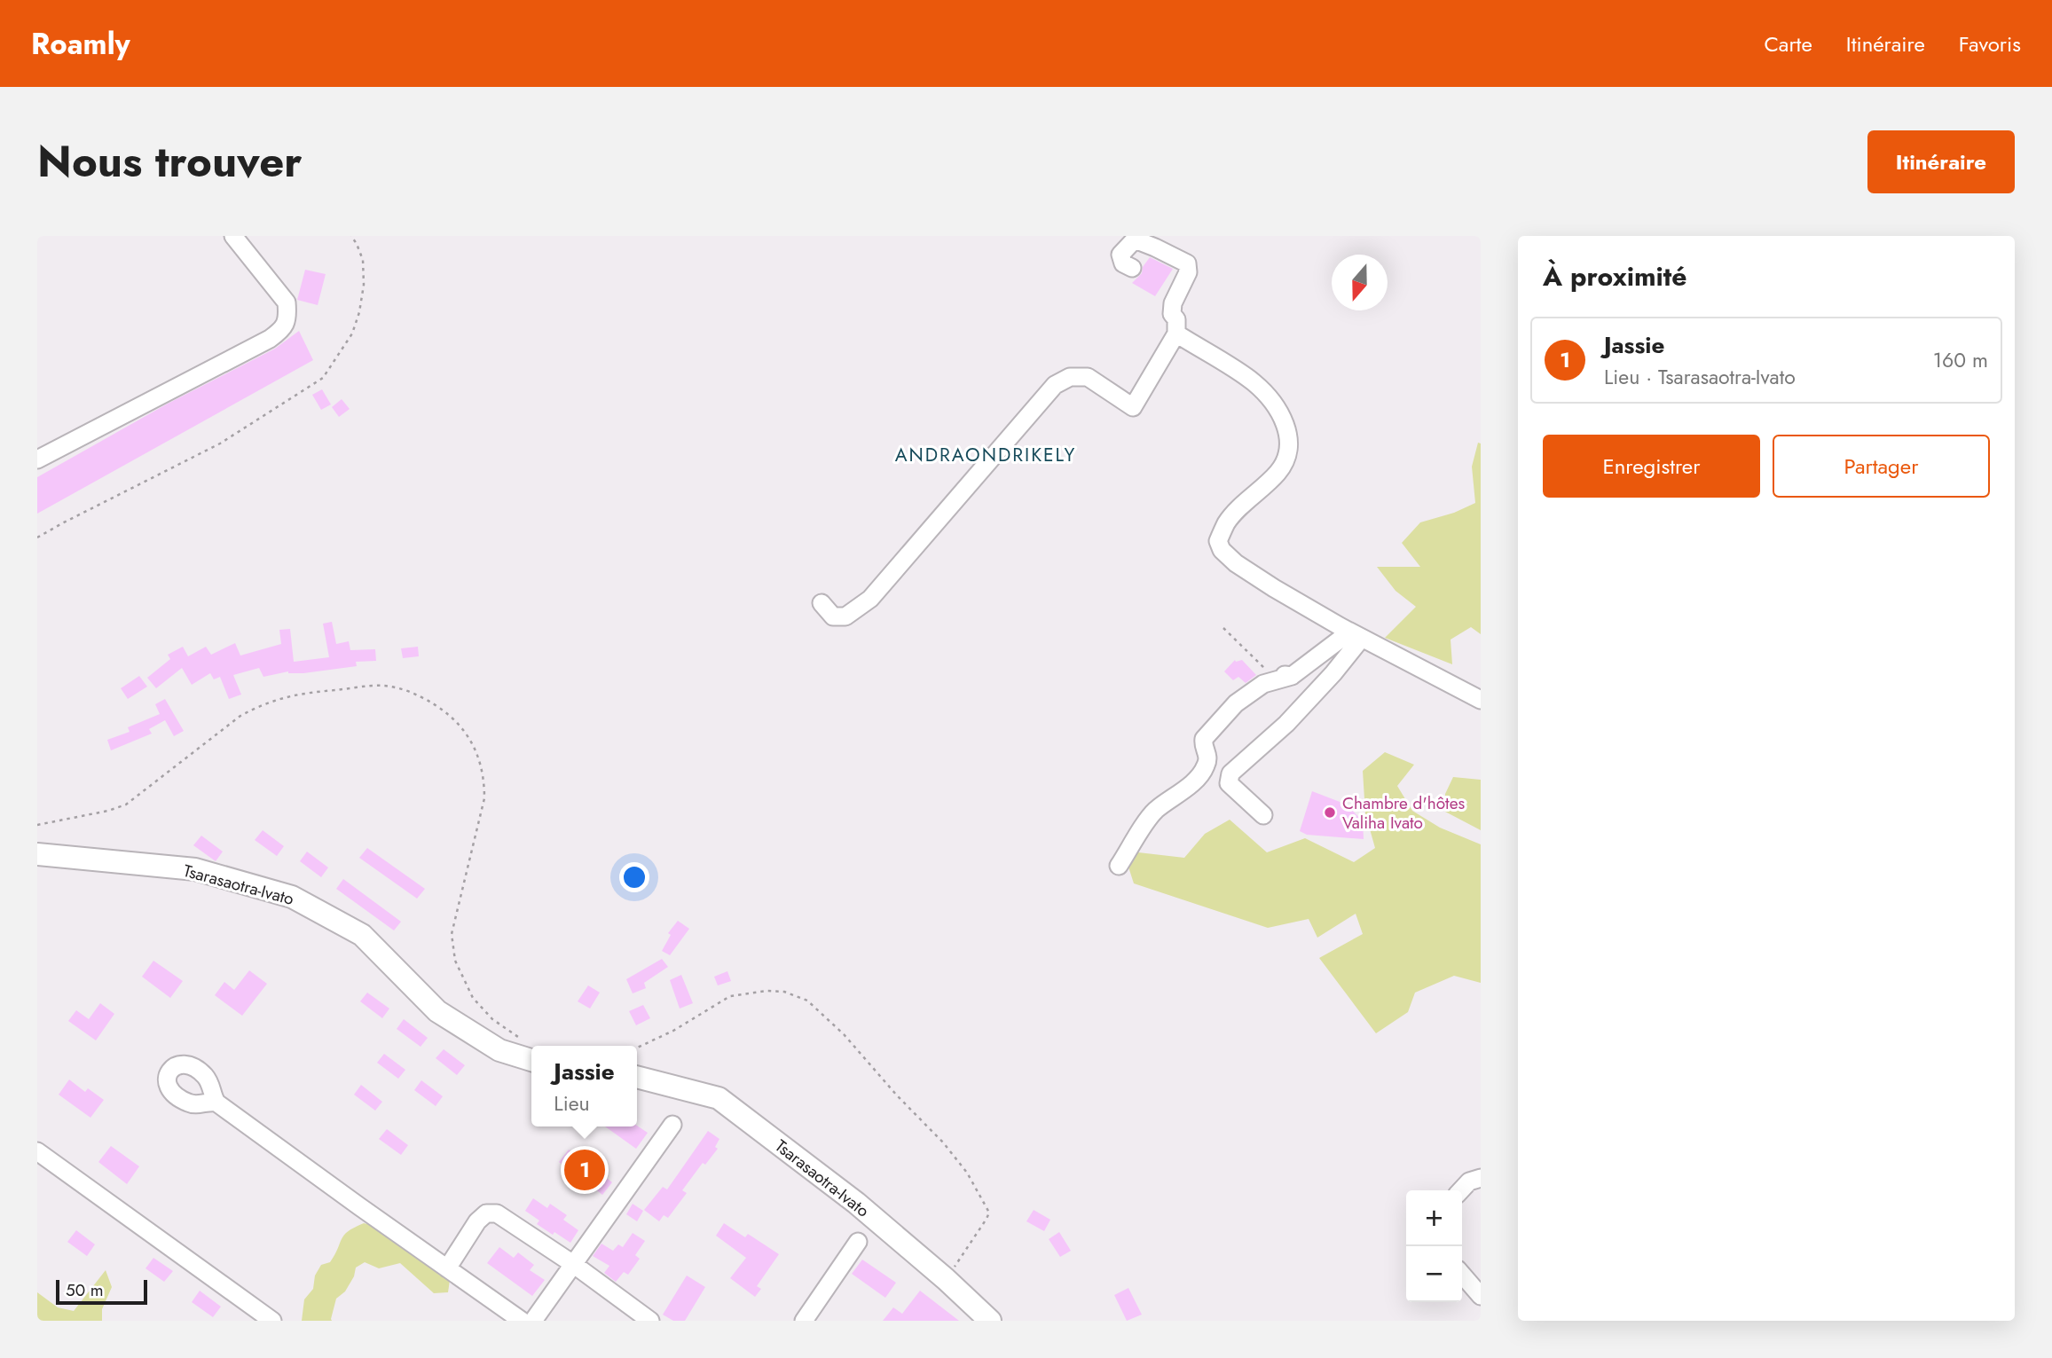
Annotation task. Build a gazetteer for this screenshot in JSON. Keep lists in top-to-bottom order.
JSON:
{
  "streets": {
    "main road": ["Tsarasaotra-Ivato"]
  },
  "districts": ["ANDRAONDRIKELY"],
  "places": ["Chambre d'hôtes Valiha Ivato"],
  "scale_bar": "50 m",
  "north": "bottom",
  "page": {
    "header": "Roamly",
    "nav": ["Carte", "Itinéraire", "Favoris"],
    "title": "Nous trouver",
    "buttons": [
      "Itinéraire",
      ["Enregistrer", "Partager"]
    ],
    "heading": "À proximité",
    "list": [
      {
        "mark": "1",
        "name": "Jassie",
        "note": "Lieu · Tsarasaotra-Ivato",
        "value": "160 m"
      }
    ],
    "popup": ["Jassie", "Lieu"],
    "pins": "1",
    "map_buttons": ["+", "−"],
    "scale": "50 m"
  }
}
